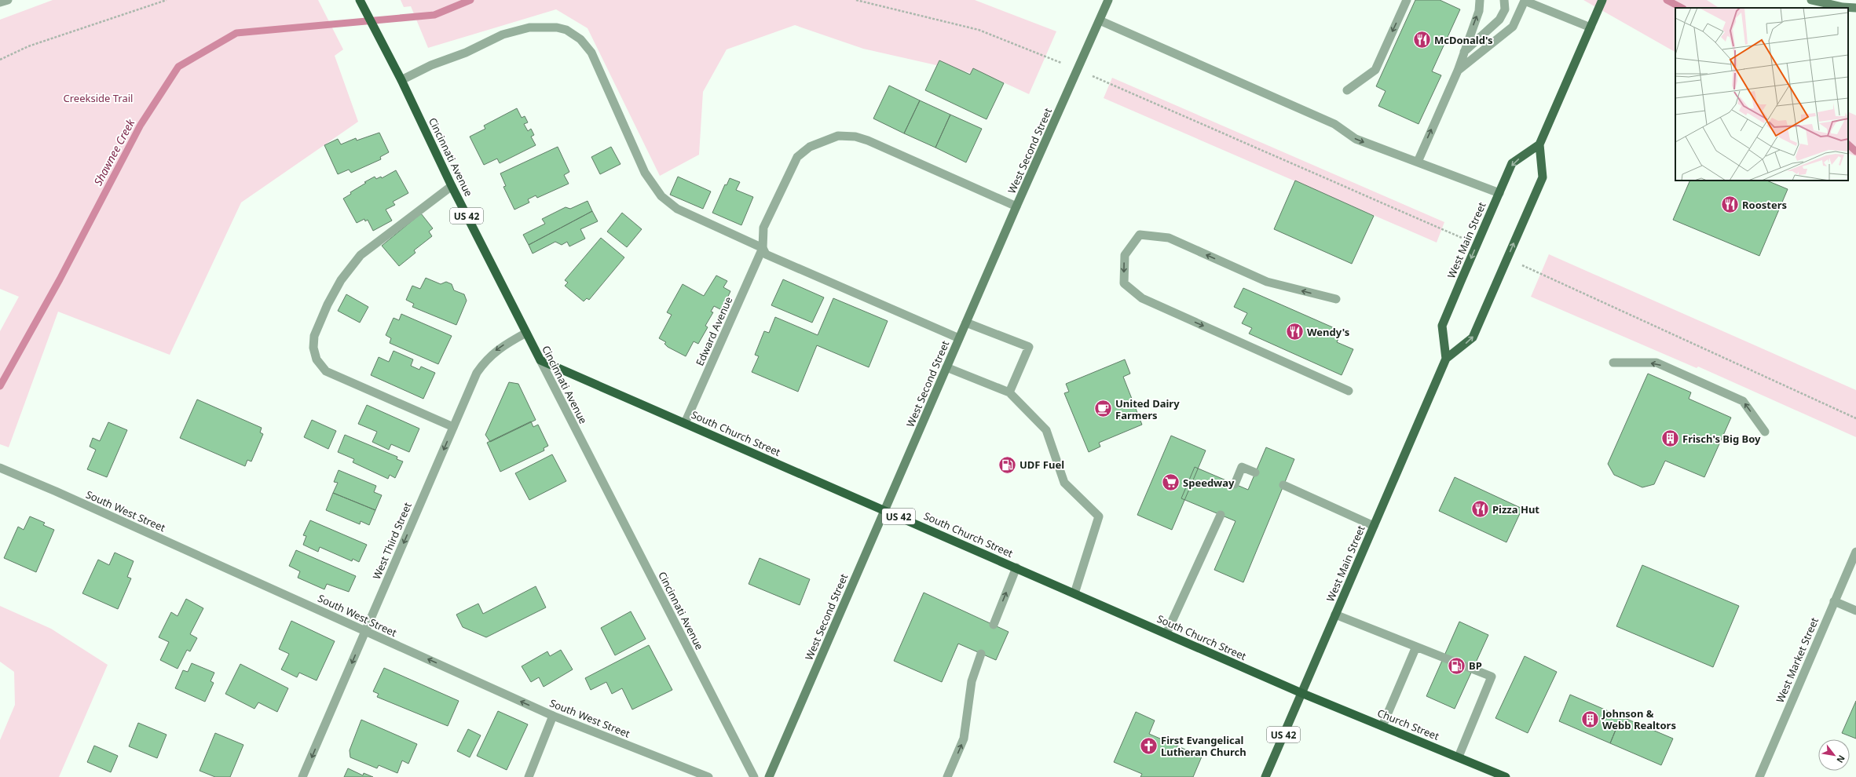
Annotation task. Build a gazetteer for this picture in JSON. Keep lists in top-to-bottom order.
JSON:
{
  "streets": {
    "highway": [
      "Cincinnati Avenue",
      "US 42",
      "South Church Street",
      "Church Street"
    ],
    "main road": ["West Second Street", "West Main Street"],
    "street": [
      "Edward Avenue",
      "South West Street",
      "West Third Street",
      "West Market Street"
    ]
  },
  "crossings": [
    ["West Second Street", "South Church Street"],
    ["Cincinnati Avenue", "South Church Street"],
    ["Cincinnati Avenue", "West Third Street"],
    ["West Main Street", "South Church Street"],
    ["West Main Street", "Church Street"],
    ["Edward Avenue", "South Church Street"],
    ["South Church Street", "Church Street"],
    ["South West Street", "West Third Street"]
  ],
  "one_way": ["West Third Street"],
  "water": ["Shawnee Creek"],
  "parks": ["Creekside Trail"],
  "places": {
    "restaurant": [
      "McDonald's",
      "Roosters",
      "Wendy's",
      "Pizza Hut"
    ],
    "cafe": ["United Dairy Farmers"],
    "building": ["Frisch's Big Boy", "Johnson & Webb Realtors"],
    "fuel station": ["UDF Fuel", "BP"],
    "supermarket": ["Speedway"],
    "church": ["First Evangelical Lutheran Church"]
  },
  "north": "bottom right"
}
